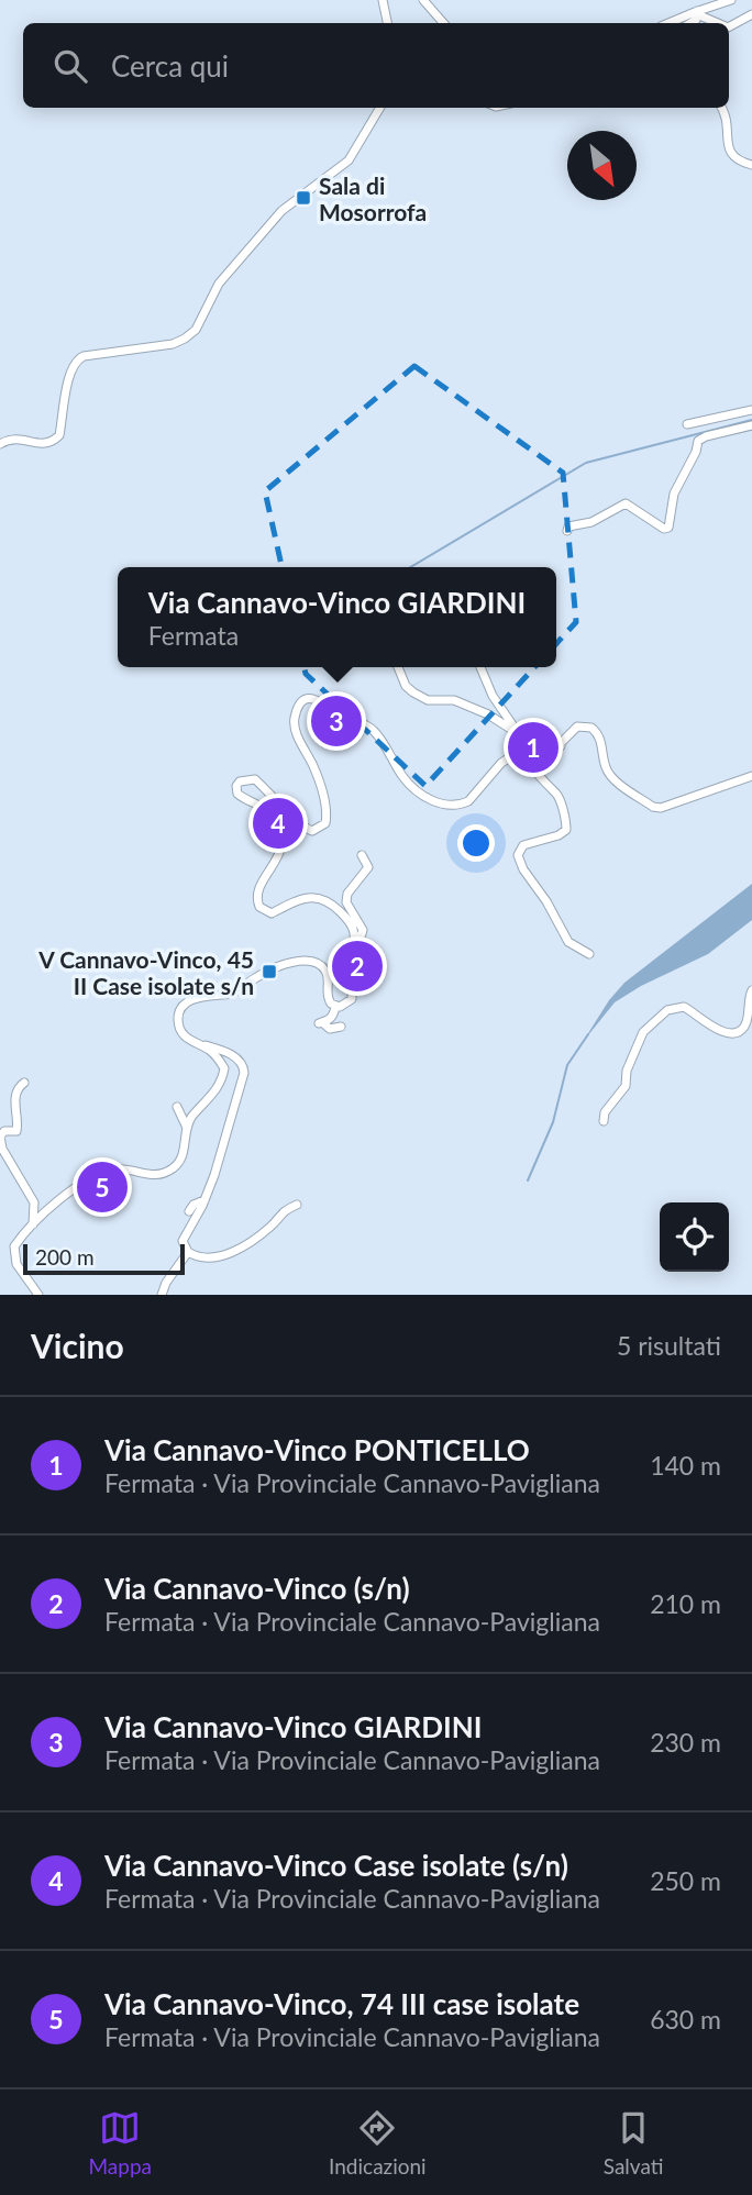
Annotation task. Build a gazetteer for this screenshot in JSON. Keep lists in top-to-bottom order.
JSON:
{
  "places": {
    "transit": ["Sala di Mosorrofa", "V Cannavo-Vinco, 45 II Case isolate s/n"]
  },
  "scale_bar": "200 m",
  "north": "bottom right",
  "page": {
    "search": "Cerca qui",
    "popup": ["Via Cannavo-Vinco GIARDINI", "Fermata"],
    "pins": [
      "3",
      "1",
      "4",
      "2",
      "5"
    ],
    "scale": "200 m",
    "heading": ["Vicino", "5 risultati"],
    "list": [
      {
        "mark": "1",
        "name": "Via Cannavo-Vinco PONTICELLO",
        "note": "Fermata · Via Provinciale Cannavo-Pavigliana",
        "value": "140 m"
      },
      {
        "mark": "2",
        "name": "Via Cannavo-Vinco (s/n)",
        "note": "Fermata · Via Provinciale Cannavo-Pavigliana",
        "value": "210 m"
      },
      {
        "mark": "3",
        "name": "Via Cannavo-Vinco GIARDINI",
        "note": "Fermata · Via Provinciale Cannavo-Pavigliana",
        "value": "230 m"
      },
      {
        "mark": "4",
        "name": "Via Cannavo-Vinco Case isolate (s/n)",
        "note": "Fermata · Via Provinciale Cannavo-Pavigliana",
        "value": "250 m"
      },
      {
        "mark": "5",
        "name": "Via Cannavo-Vinco, 74 III case isolate",
        "note": "Fermata · Via Provinciale Cannavo-Pavigliana",
        "value": "630 m"
      }
    ],
    "nav": ["Mappa", "Indicazioni", "Salvati"]
  }
}
